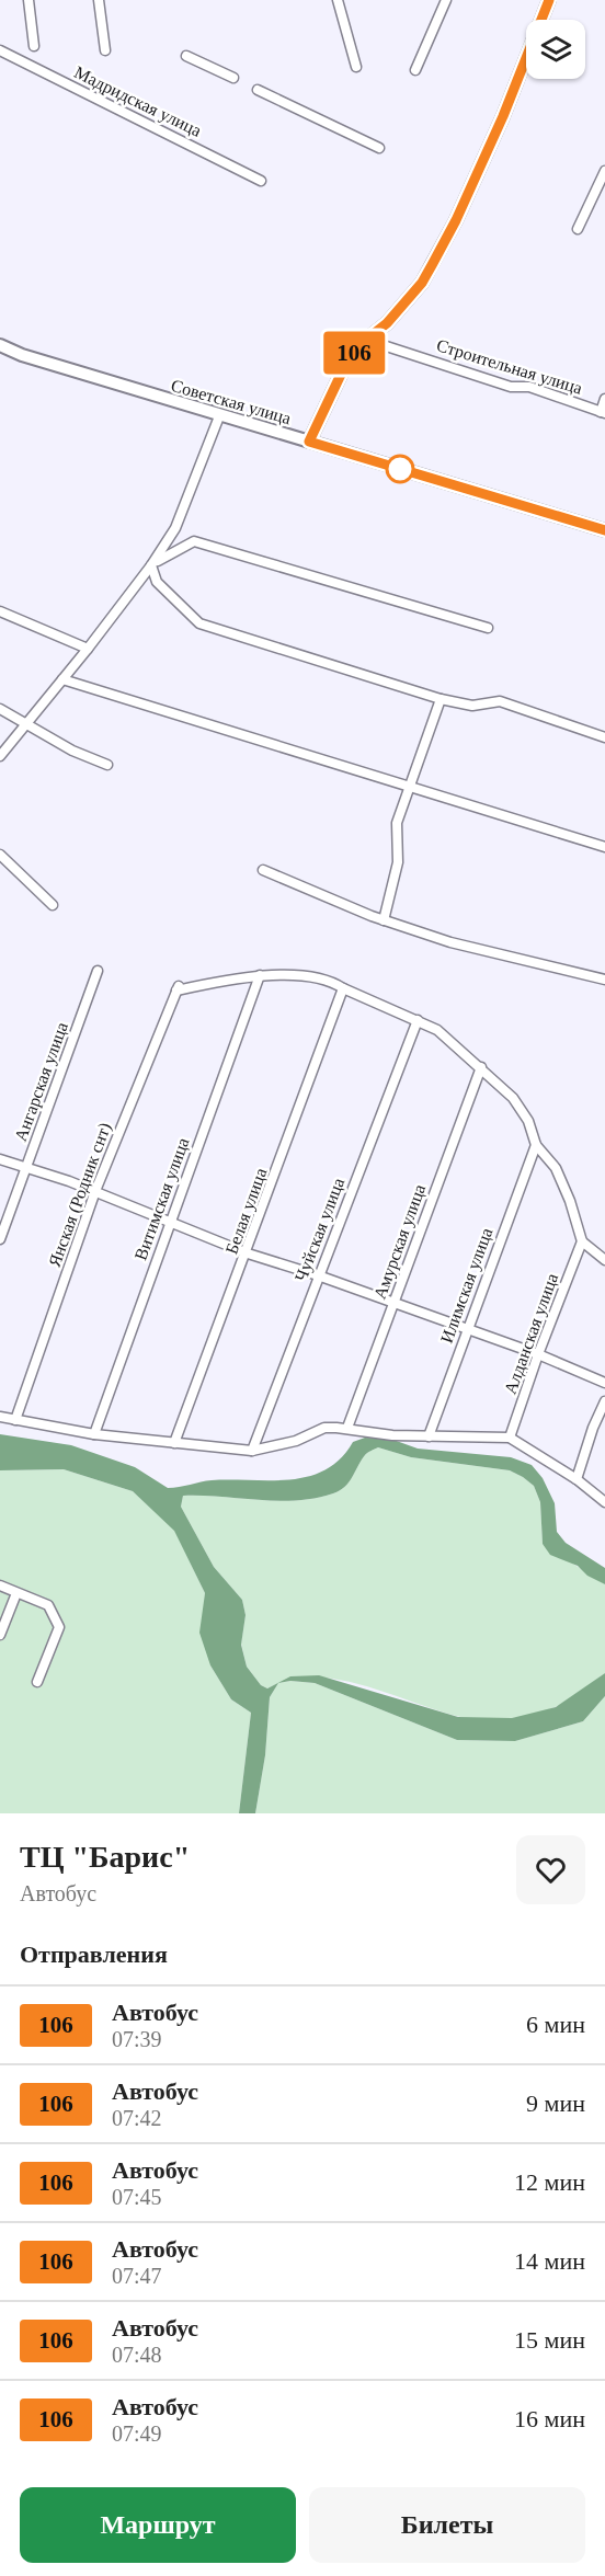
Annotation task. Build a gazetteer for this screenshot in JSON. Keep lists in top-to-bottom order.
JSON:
{
  "streets": {
    "main road": ["Советская улица"],
    "street": [
      "Мадридская улица",
      "Строительная улица",
      "Ангарская улица",
      "Янская (Родник снт)",
      "Витимская улица",
      "Белая улица",
      "Чуйская улица",
      "Амурская улица",
      "Илимская улица",
      "Алданская улица"
    ]
  },
  "crossings": [
    ["Янская (Родник снт)", "Витимская улица"]
  ],
  "lines": ["bus line 106"],
  "page": {
    "on_map": "106",
    "heading": [
      ["ТЦ \"Барис\"", "Автобус"],
      "Отправления"
    ],
    "list": [
      {
        "mark": "106",
        "name": "Автобус",
        "note": "07:39",
        "value": "6 мин"
      },
      {
        "mark": "106",
        "name": "Автобус",
        "note": "07:42",
        "value": "9 мин"
      },
      {
        "mark": "106",
        "name": "Автобус",
        "note": "07:45",
        "value": "12 мин"
      },
      {
        "mark": "106",
        "name": "Автобус",
        "note": "07:47",
        "value": "14 мин"
      },
      {
        "mark": "106",
        "name": "Автобус",
        "note": "07:48",
        "value": "15 мин"
      },
      {
        "mark": "106",
        "name": "Автобус",
        "note": "07:49",
        "value": "16 мин"
      }
    ],
    "buttons": ["Маршрут", "Билеты"]
  }
}
